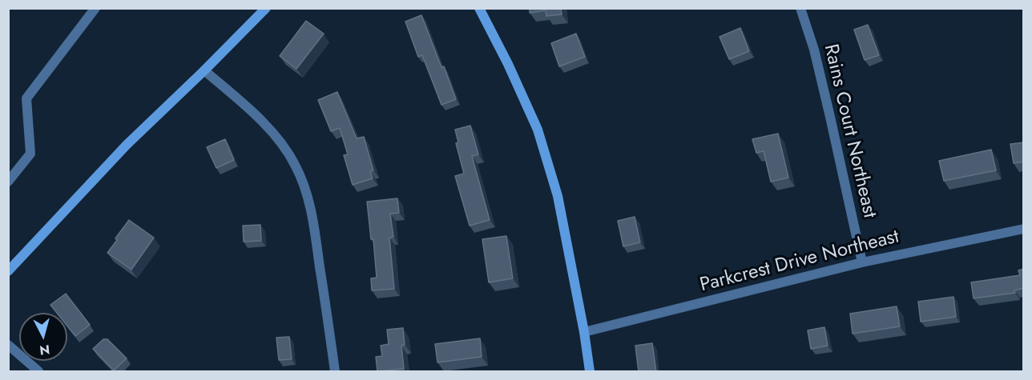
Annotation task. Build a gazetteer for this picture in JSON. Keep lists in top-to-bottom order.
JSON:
{
  "streets": {
    "street": ["Rains Court Northeast", "Parkcrest Drive Northeast"]
  },
  "crossings": [
    ["Rains Court Northeast", "Parkcrest Drive Northeast"]
  ],
  "north": "bottom"
}
